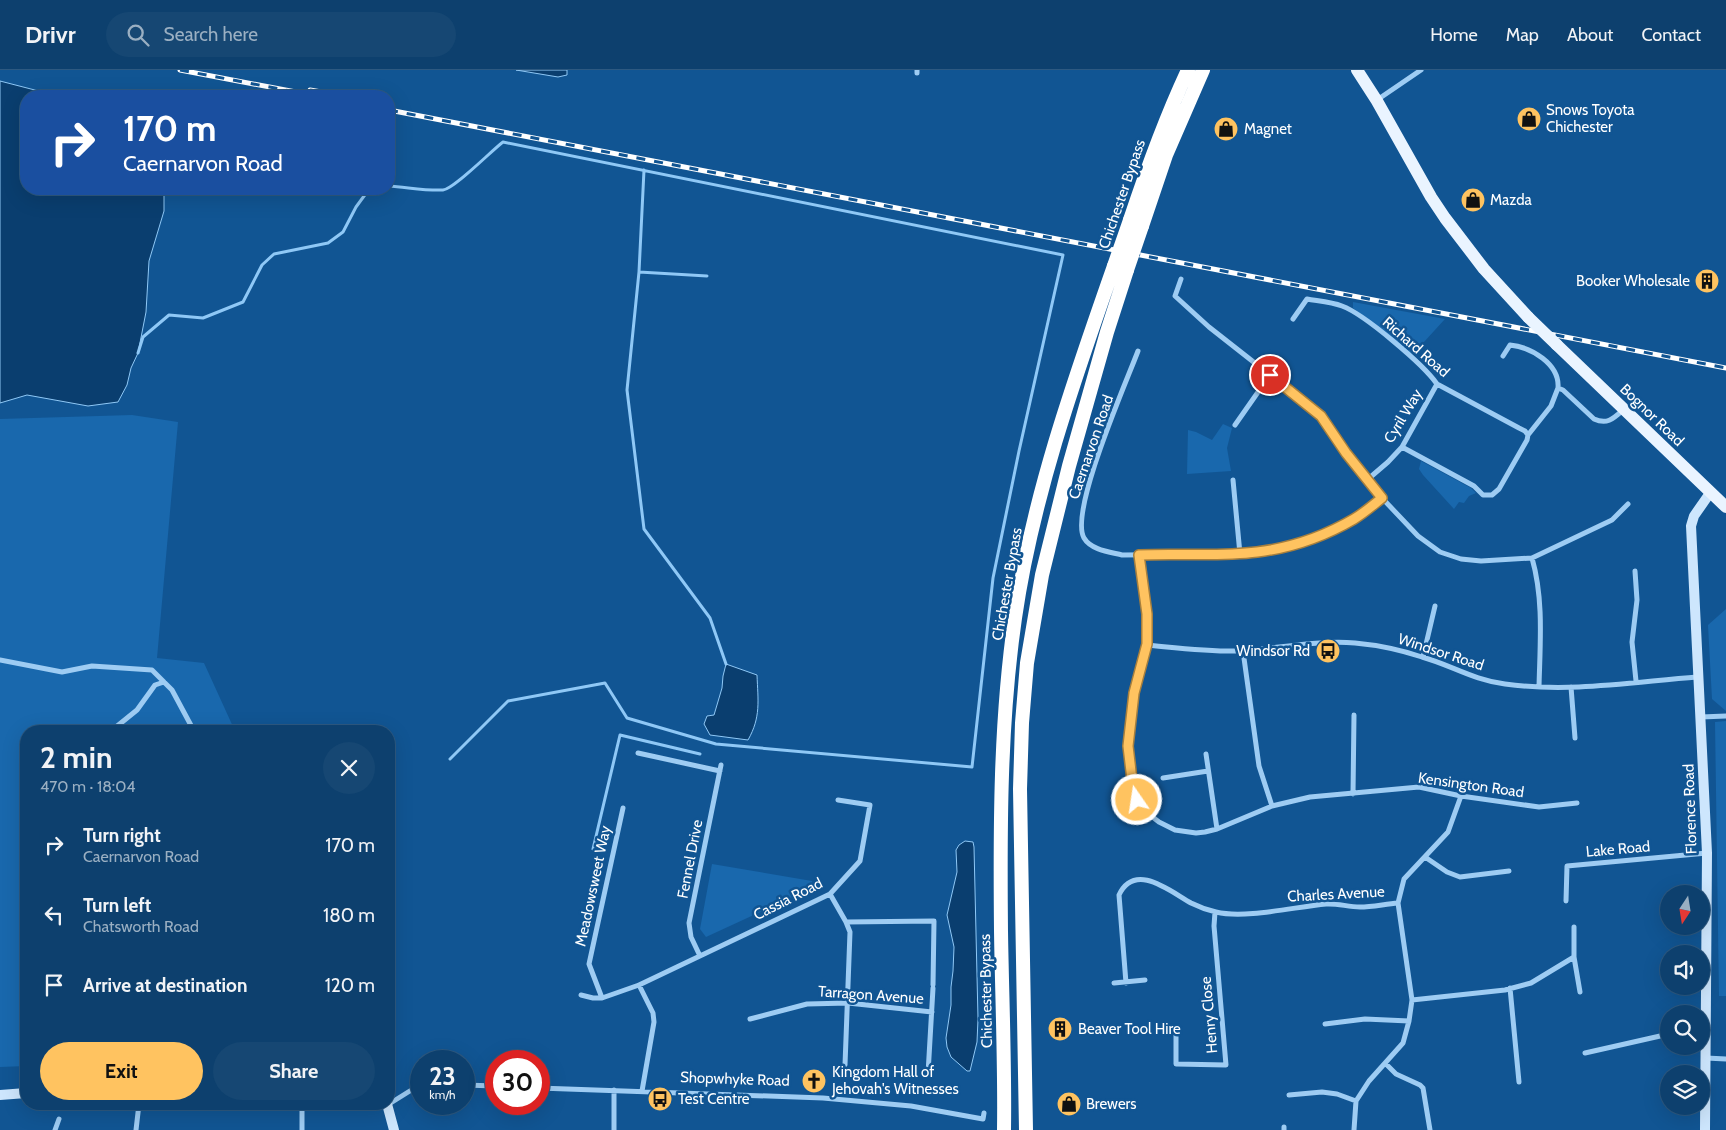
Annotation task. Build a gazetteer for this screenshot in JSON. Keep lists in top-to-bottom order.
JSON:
{
  "streets": {
    "highway": ["Chichester Bypass"],
    "main road": ["Bognor Road"],
    "street": [
      "Richard Road",
      "Cyril Way",
      "Caernarvon Road",
      "Windsor Road",
      "Kensington Road",
      "Florence Road",
      "Lake Road",
      "Fennel Drive",
      "Meadowsweet Way",
      "Charles Avenue",
      "Cassia Road",
      "Tarragon Avenue",
      "Henry Close",
      "Shopwhyke Road"
    ]
  },
  "crossings": [
    ["Richard Road", "Cyril Way"],
    ["Bognor Road", "Florence Road"],
    ["Caernarvon Road", "Kensington Road"],
    ["Windsor Road", "Kensington Road"],
    ["Windsor Road", "Florence Road"],
    ["Kensington Road", "Charles Avenue"],
    ["Florence Road", "Lake Road"],
    ["Fennel Drive", "Cassia Road"],
    ["Meadowsweet Way", "Cassia Road"],
    ["Charles Avenue", "Henry Close"]
  ],
  "places": {
    "shop": [
      "Snows Toyota Chichester",
      "Magnet",
      "Mazda",
      "Brewers"
    ],
    "building": ["Booker Wholesale", "Beaver Tool Hire"],
    "bus stop": ["Windsor Rd", "Test Centre"],
    "church": ["Kingdom Hall of Jehovah's Witnesses"]
  },
  "north": "bottom",
  "page": {
    "header": "Drivr",
    "search": "Search here",
    "nav": [
      "Home",
      "Map",
      "About",
      "Contact"
    ],
    "turn": ["170 m", "Caernarvon Road"],
    "heading": ["2 min", "470 m · 18:04"],
    "list": [
      {
        "name": "Turn right",
        "note": "Caernarvon Road",
        "value": "170 m"
      },
      {
        "name": "Turn left",
        "note": "Chatsworth Road",
        "value": "180 m"
      },
      {
        "name": "Arrive at destination",
        "value": "120 m"
      }
    ],
    "buttons": ["Exit", "Share"],
    "speed": "23 km/h",
    "limit": "30"
  }
}
